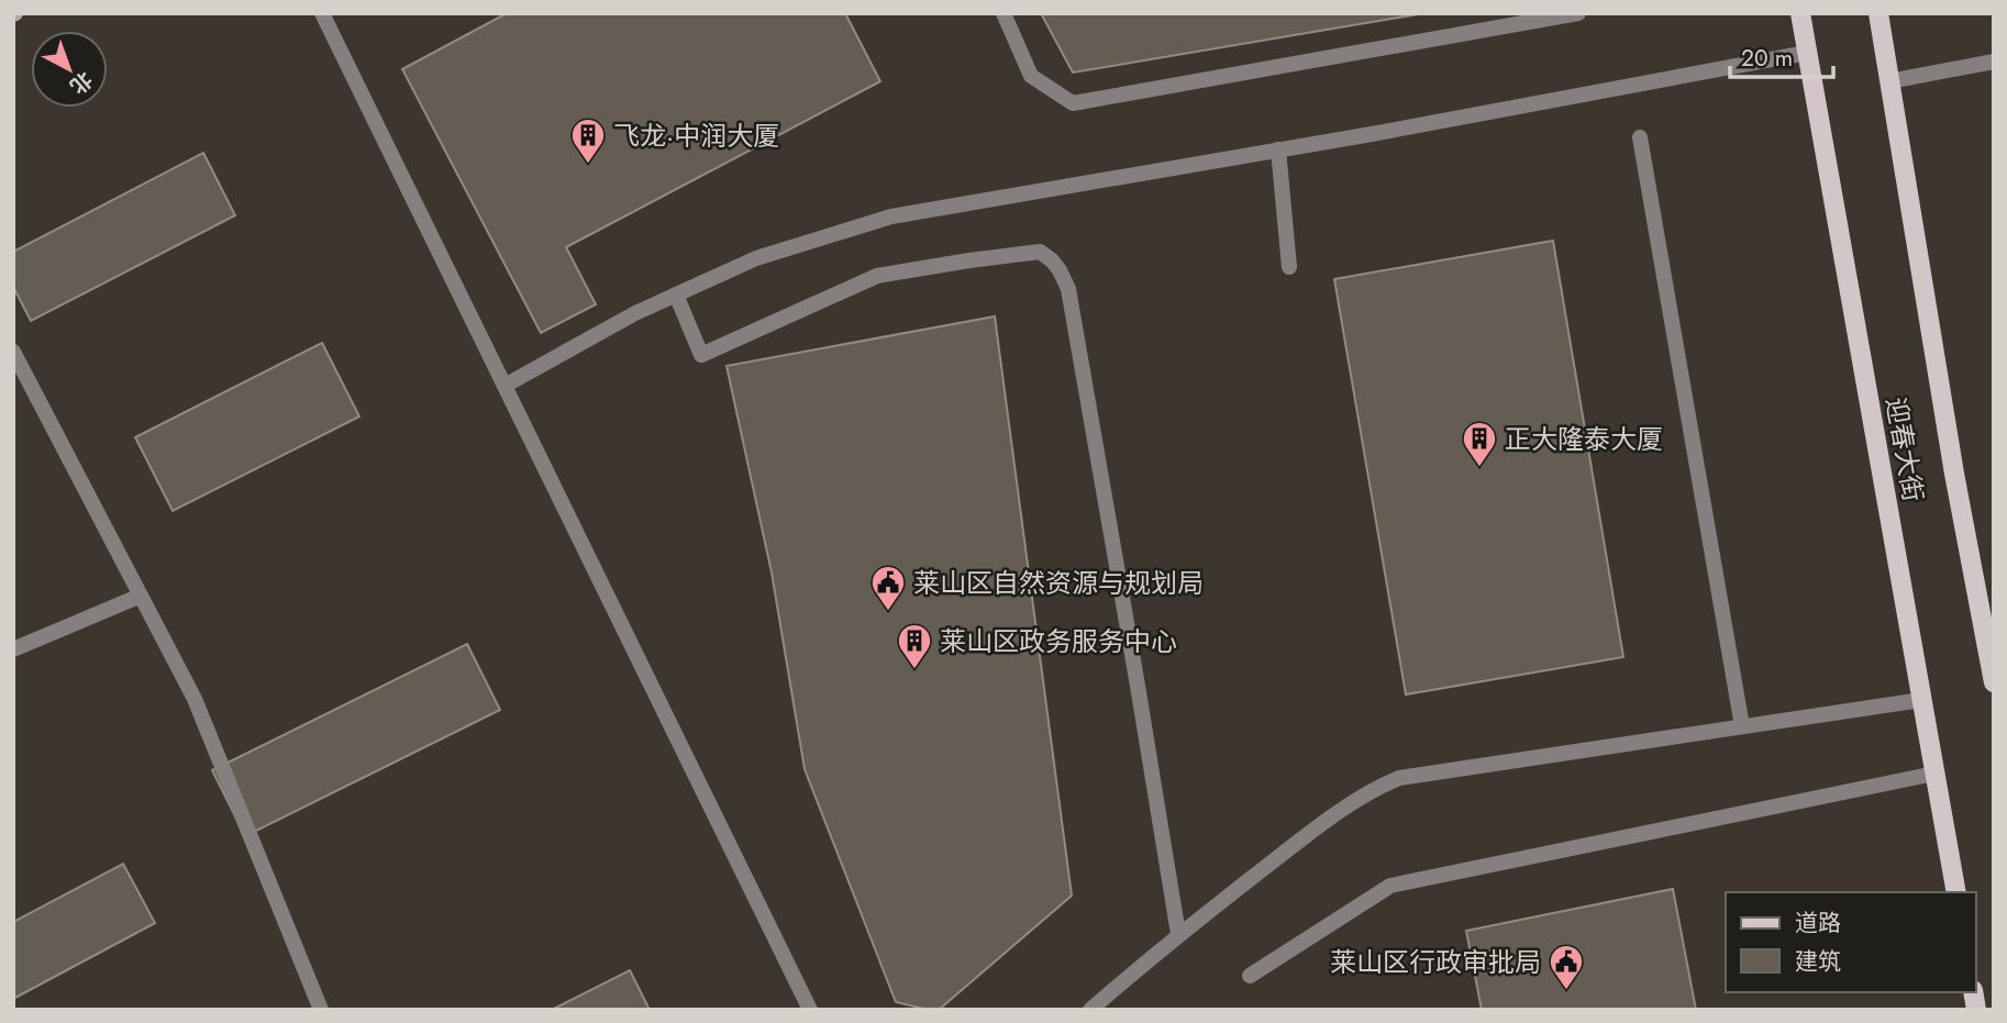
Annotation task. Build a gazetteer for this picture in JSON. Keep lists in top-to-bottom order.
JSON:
{
  "streets": {
    "main road": ["迎春大街"]
  },
  "places": {
    "building": ["飞龙·中润大厦", "正大隆泰大厦", "莱山区政务服务中心"],
    "public building": ["莱山区自然资源与规划局", "莱山区行政审批局"]
  },
  "legend": ["道路", "建筑"],
  "scale_bar": "20 m",
  "north": "bottom right"
}
